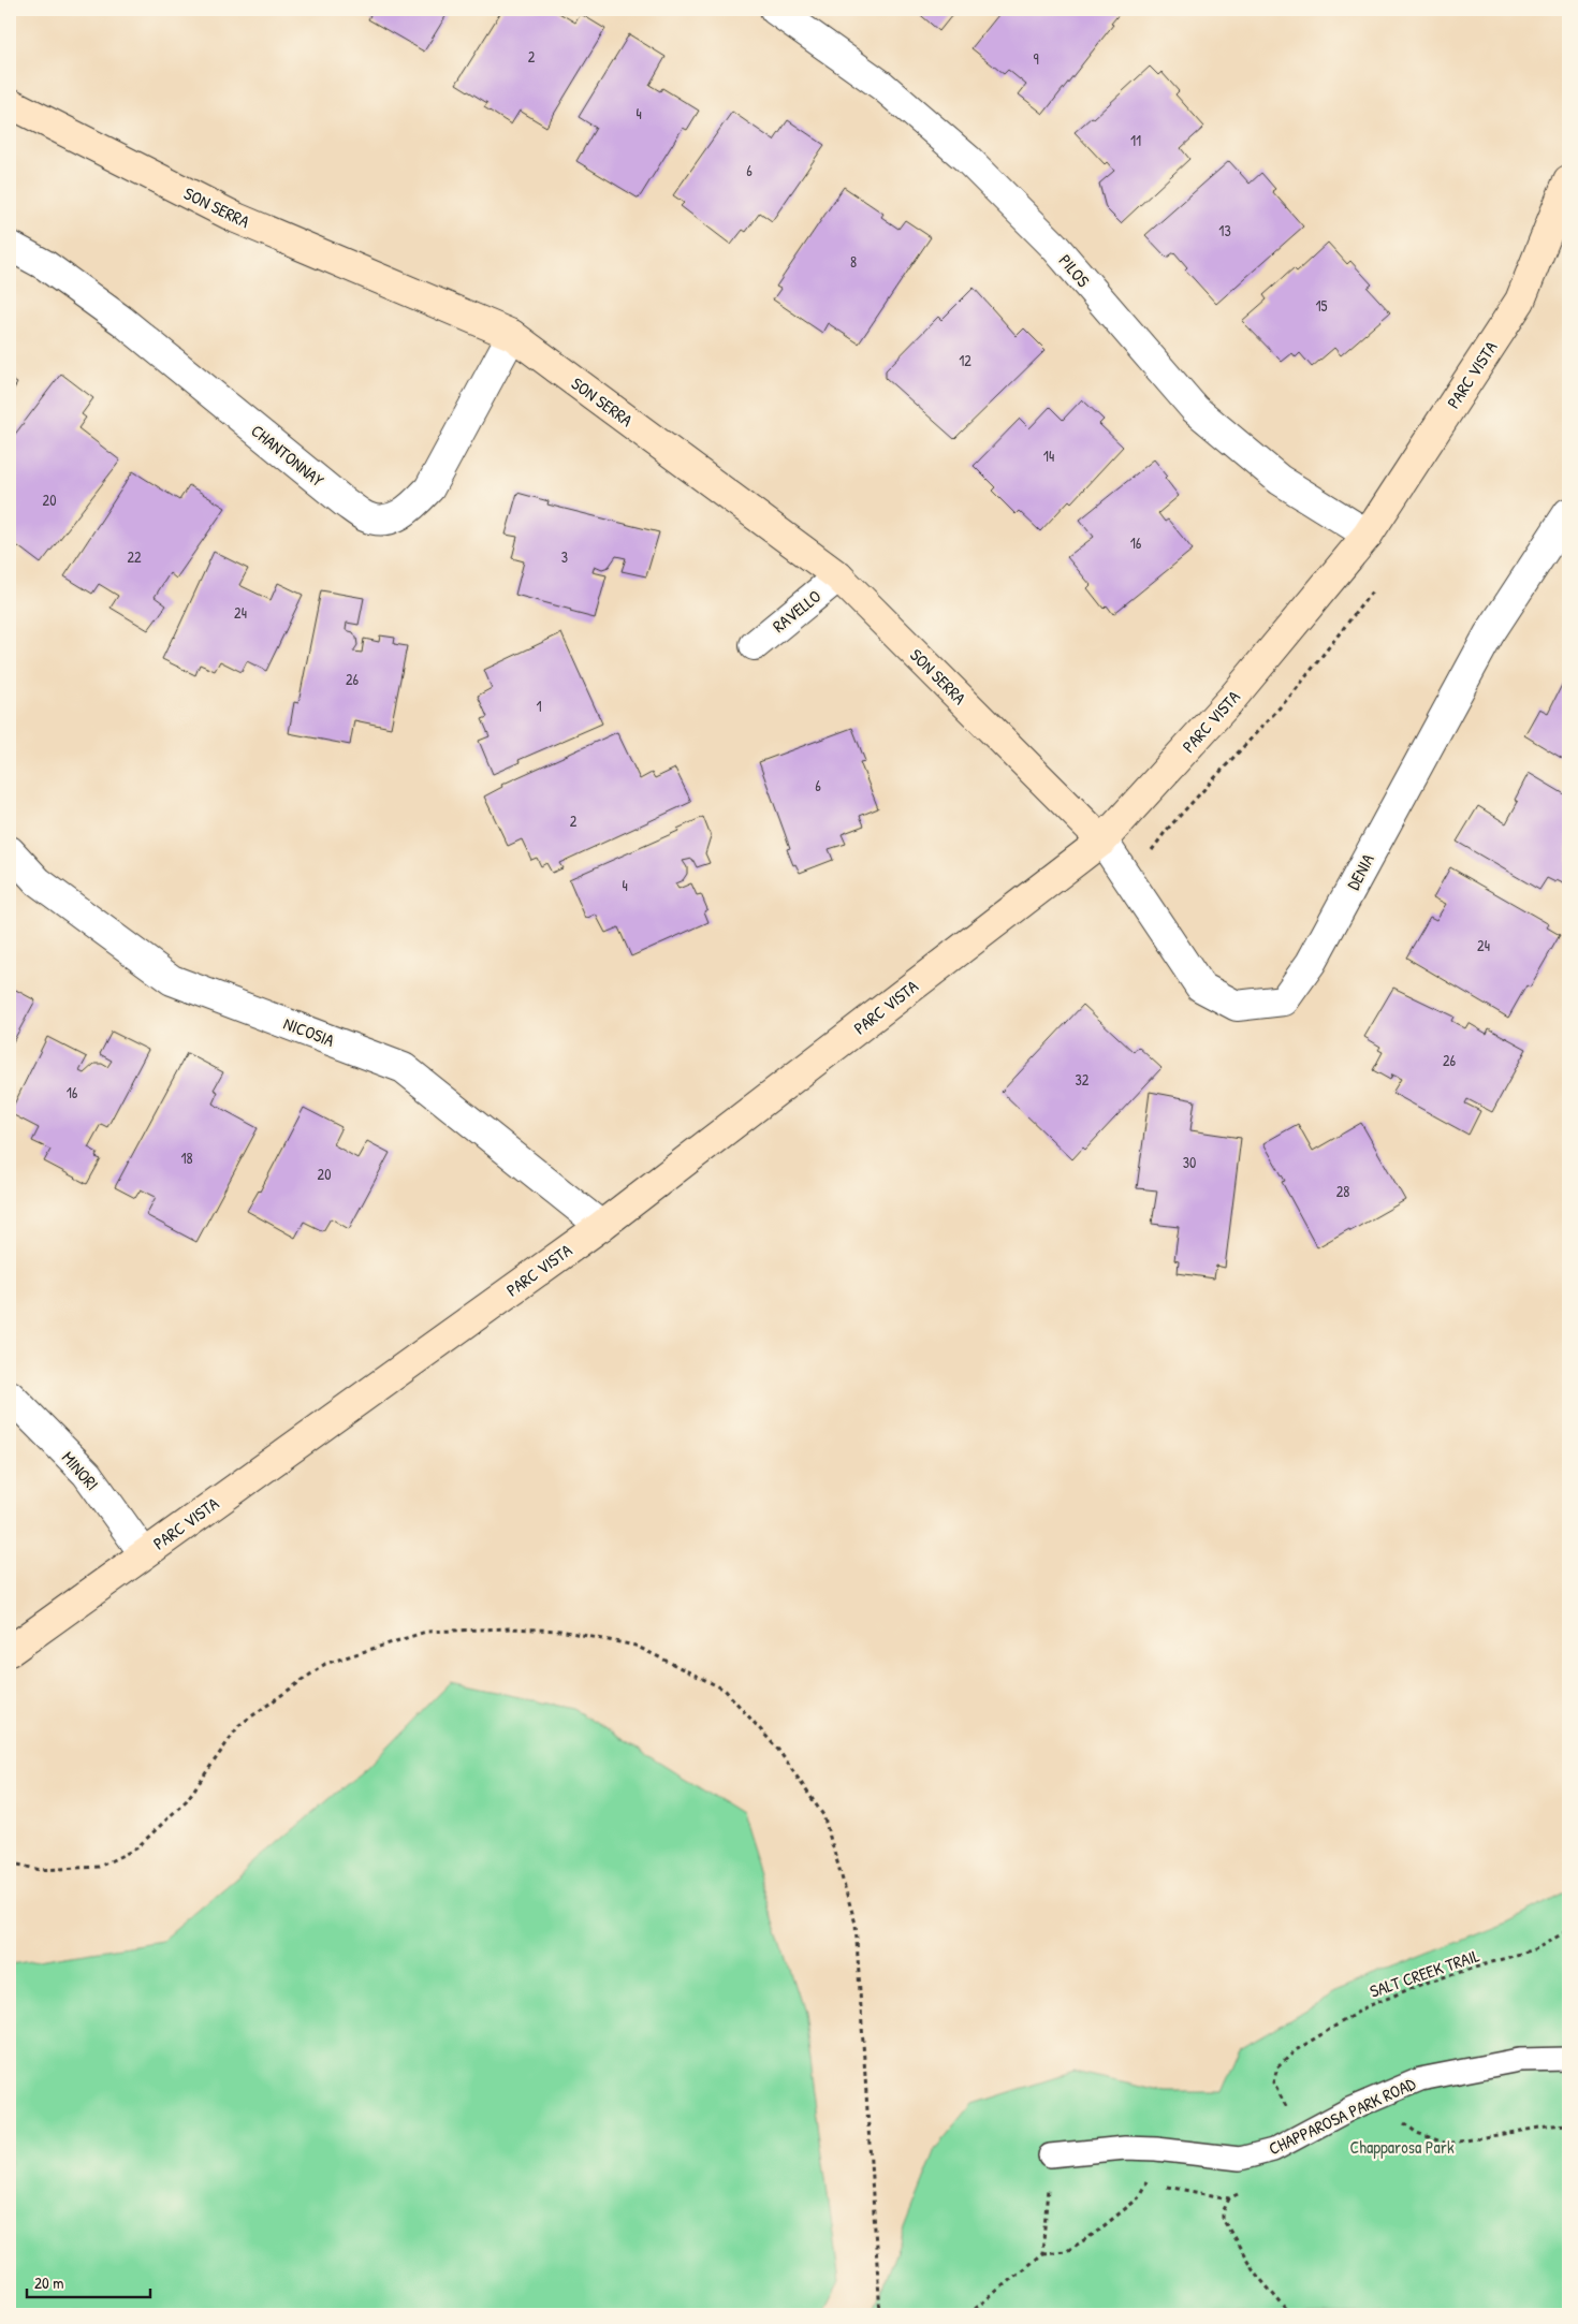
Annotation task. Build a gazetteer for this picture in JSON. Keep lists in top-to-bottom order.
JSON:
{
  "streets": {
    "street": [
      "SON SERRA",
      "PILOS",
      "PARC VISTA",
      "CHANTONNAY",
      "RAVELLO",
      "DENIA",
      "NICOSIA",
      "MINORI"
    ],
    "lane": ["CHAPPAROSA PARK ROAD"],
    "path": ["SALT CREEK TRAIL"]
  },
  "crossings": [
    ["SON SERRA", "PARC VISTA"],
    ["SON SERRA", "CHANTONNAY"],
    ["SON SERRA", "RAVELLO"],
    ["SON SERRA", "DENIA"],
    ["PILOS", "PARC VISTA"],
    ["PARC VISTA", "DENIA"],
    ["PARC VISTA", "NICOSIA"],
    ["PARC VISTA", "MINORI"]
  ],
  "parks": ["Chapparosa Park"],
  "house_numbers": [
    "2",
    "9",
    "4",
    "11",
    "6",
    "13",
    "8",
    "15",
    "12",
    "14",
    "20",
    "16",
    "22",
    "3",
    "24",
    "26",
    "1",
    "6",
    "2",
    "4",
    "24",
    "26",
    "32",
    "16",
    "18",
    "30",
    "20",
    "28"
  ],
  "scale_bar": "20 m"
}
